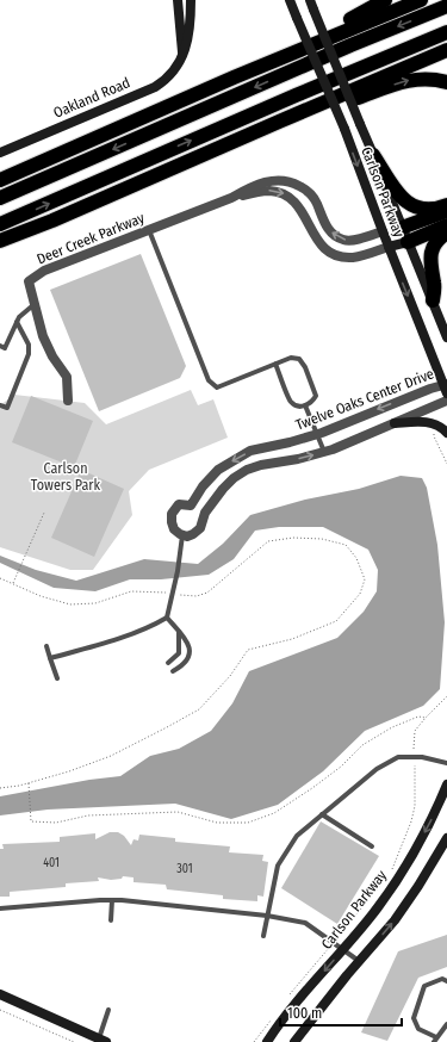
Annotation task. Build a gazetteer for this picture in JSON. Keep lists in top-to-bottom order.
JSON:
{
  "streets": {
    "main road": ["Oakland Road", "Carlson Parkway", "Deer Creek Parkway"],
    "street": ["Twelve Oaks Center Drive"]
  },
  "crossings": [
    ["Carlson Parkway", "Deer Creek Parkway"],
    ["Carlson Parkway", "Twelve Oaks Center Drive"]
  ],
  "parks": ["Carlson Towers Park"],
  "house_numbers": ["401", "301"],
  "scale_bar": "100 m"
}
